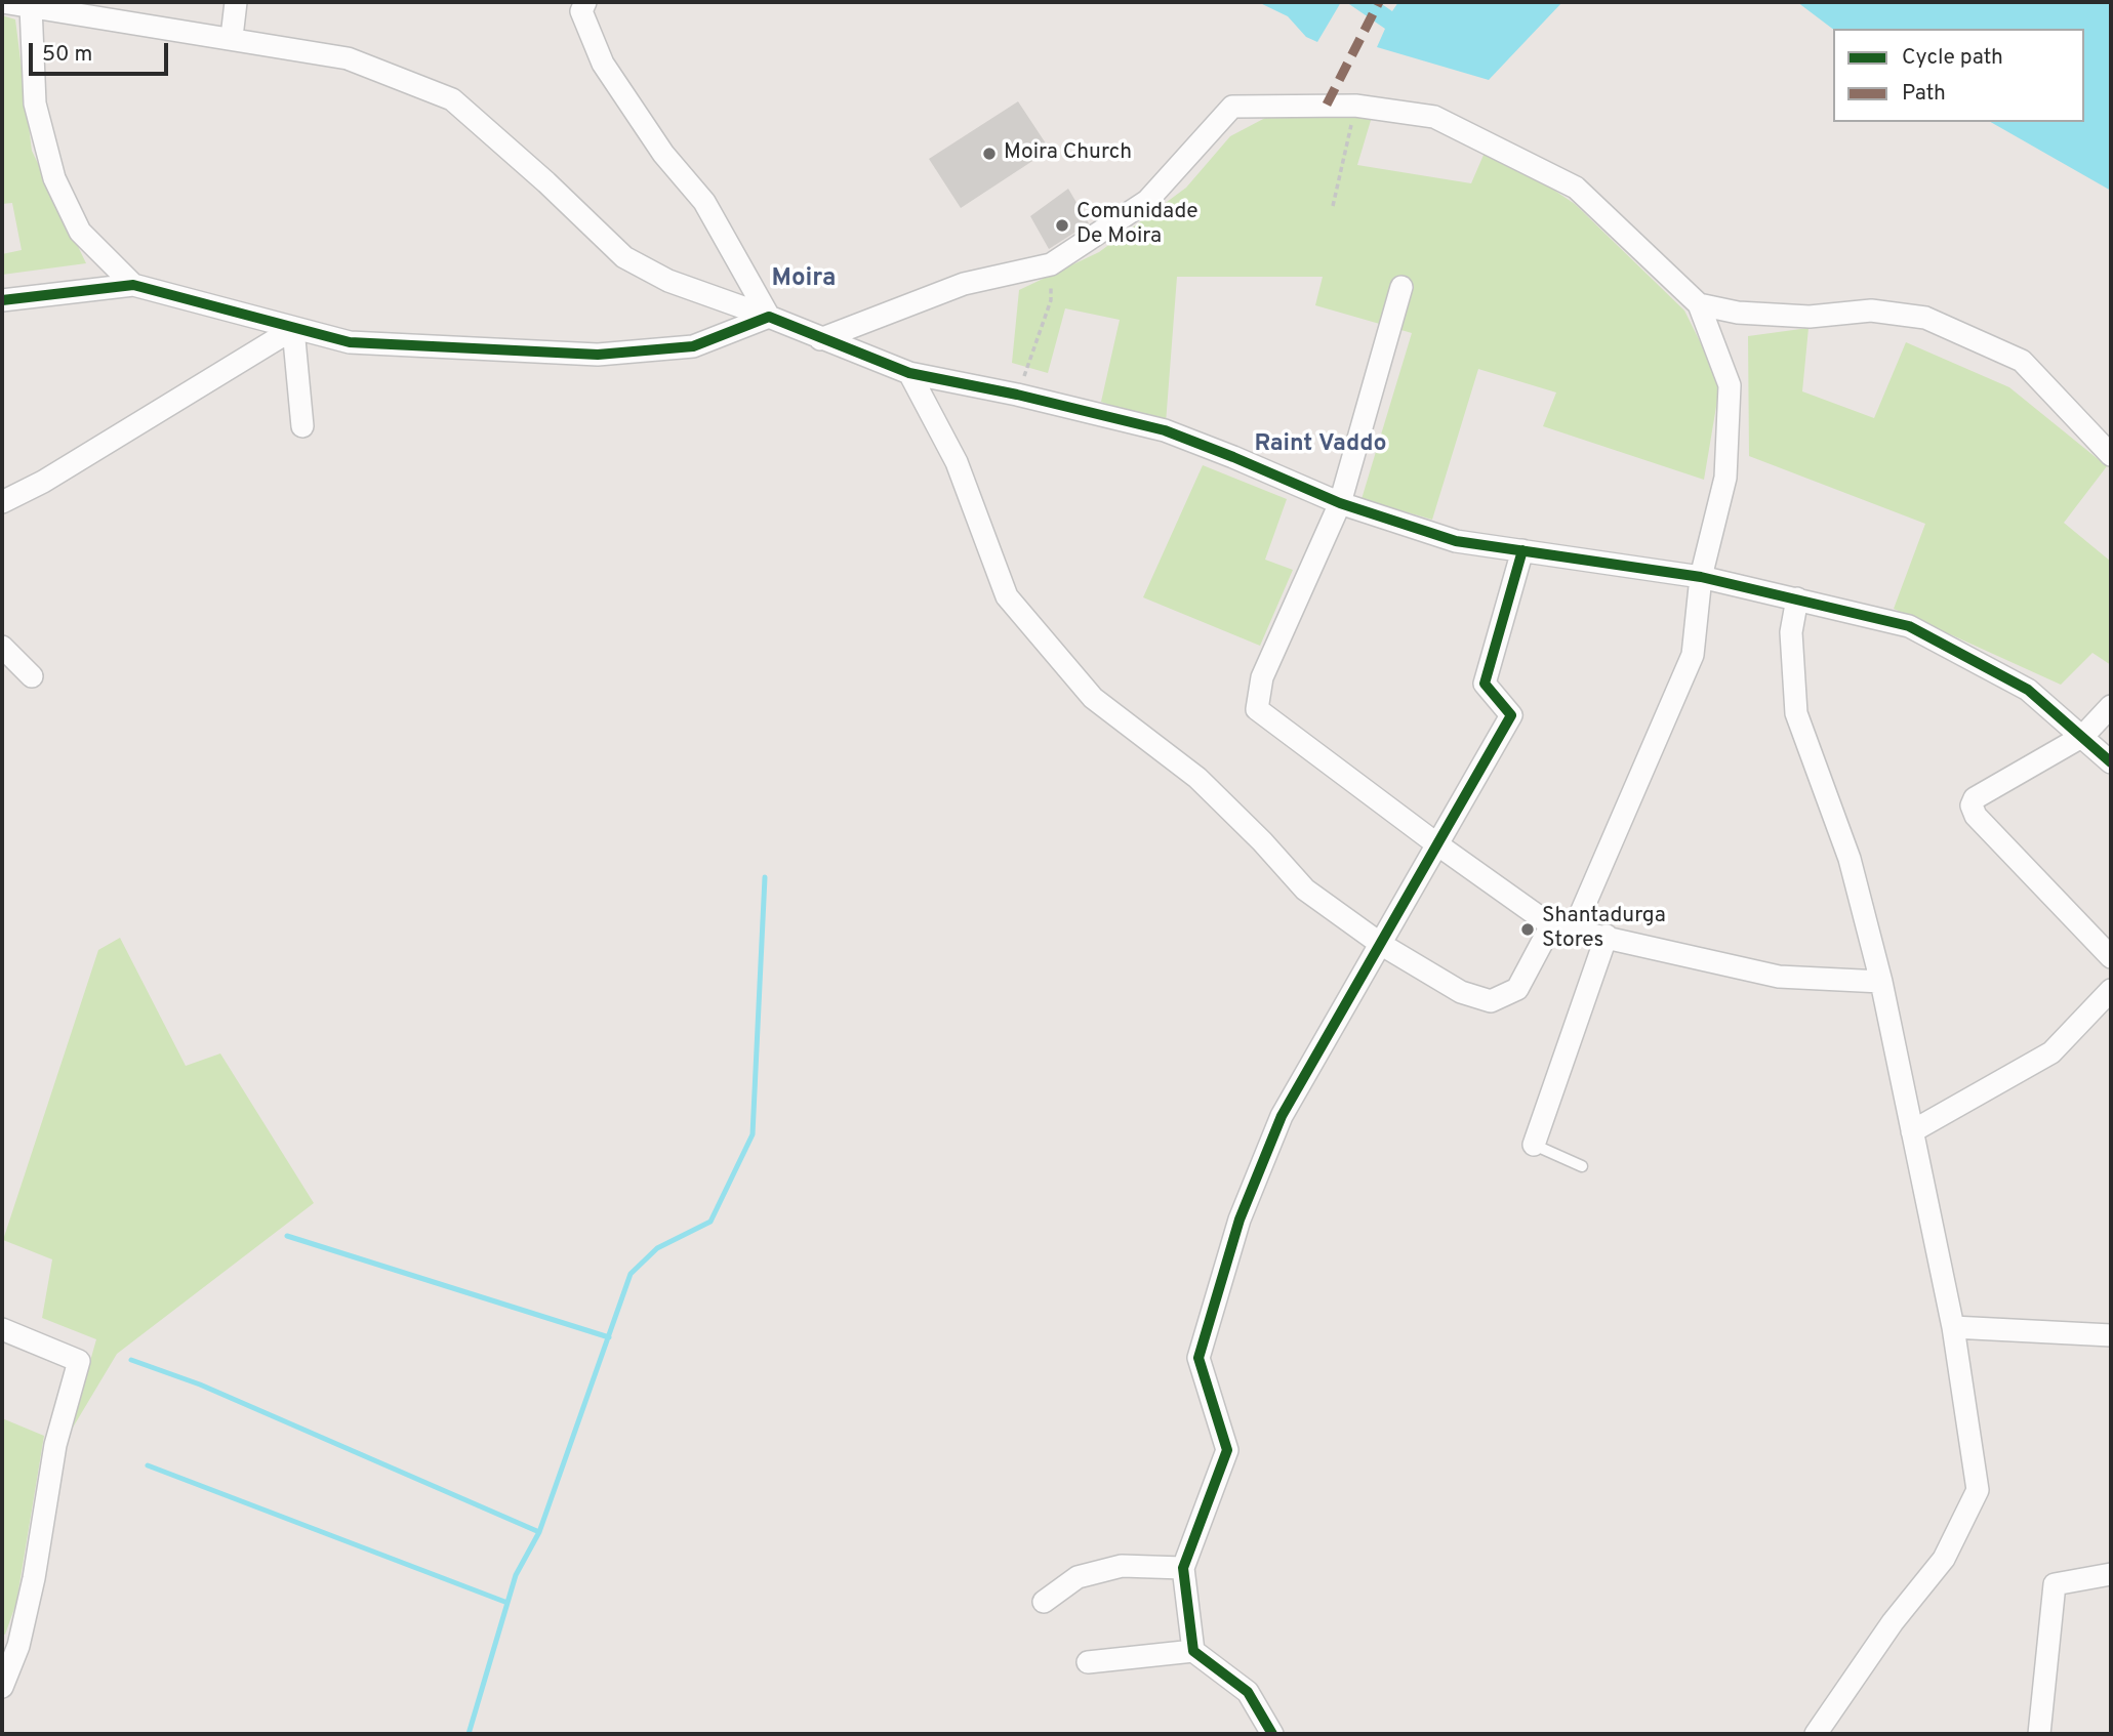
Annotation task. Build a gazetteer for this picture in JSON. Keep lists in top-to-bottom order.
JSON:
{
  "districts": ["Moira", "Raint Vaddo"],
  "places": ["Moira Church", "Comunidade De Moira", "Shantadurga Stores"],
  "legend": ["Cycle path", "Path"],
  "scale_bar": "50 m"
}
